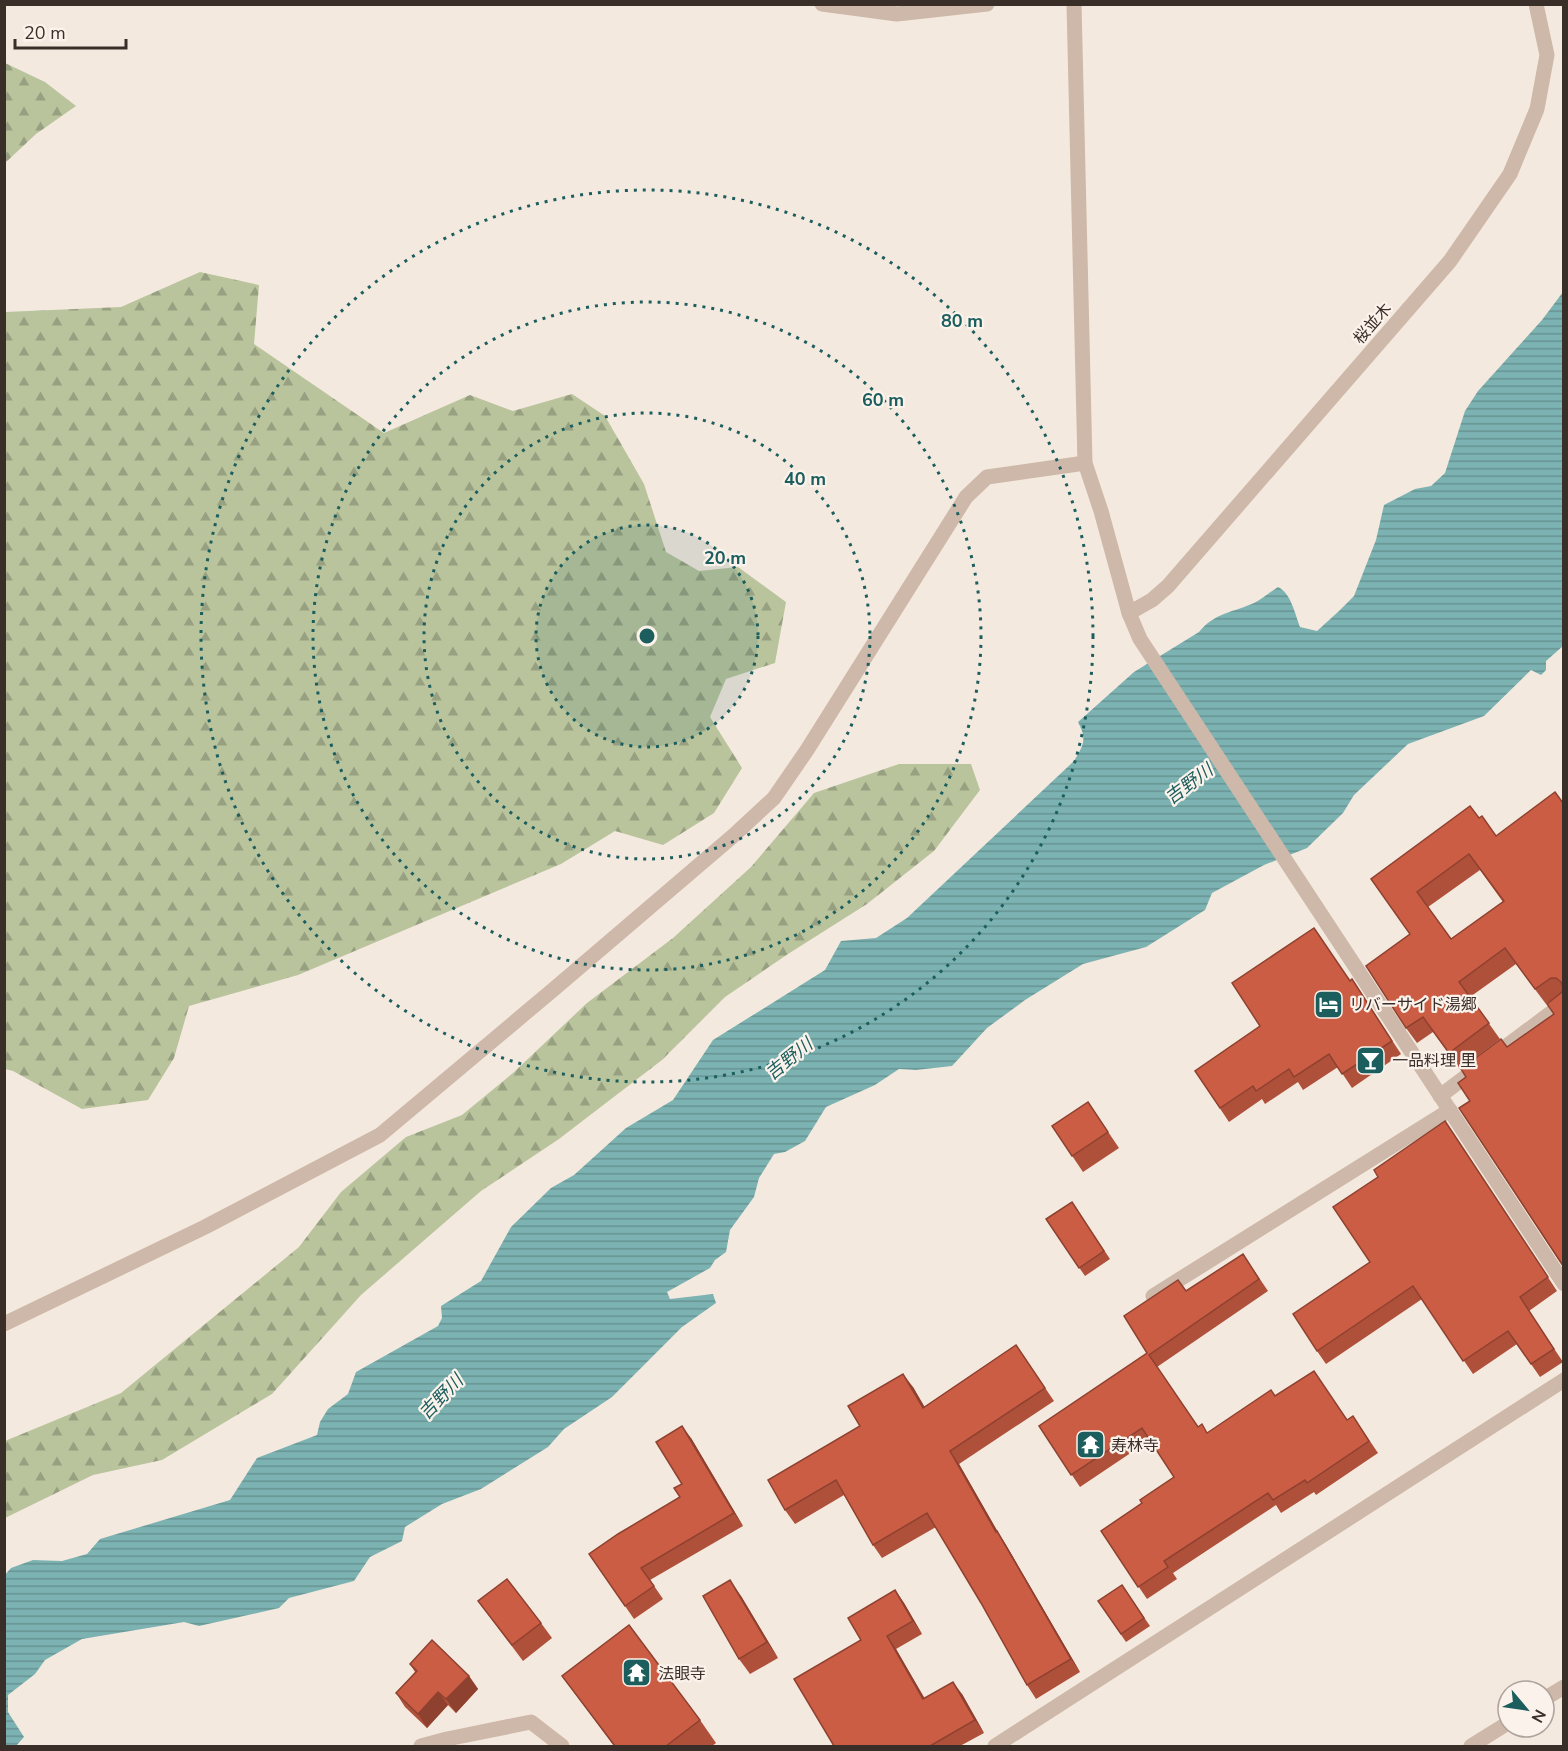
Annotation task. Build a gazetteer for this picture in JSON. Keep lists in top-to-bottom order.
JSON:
{
  "streets": {
    "street": ["桜並木"]
  },
  "water": ["吉野川"],
  "places": {
    "hotel": ["リバーサイド湯郷"],
    "bar": ["一品料理 里"],
    "temple": ["寿林寺", "法眼寺"]
  },
  "scale_bar": "20 m",
  "north": "bottom right",
  "rings": [
    "80 m",
    "60 m",
    "40 m",
    "20 m"
  ]
}
